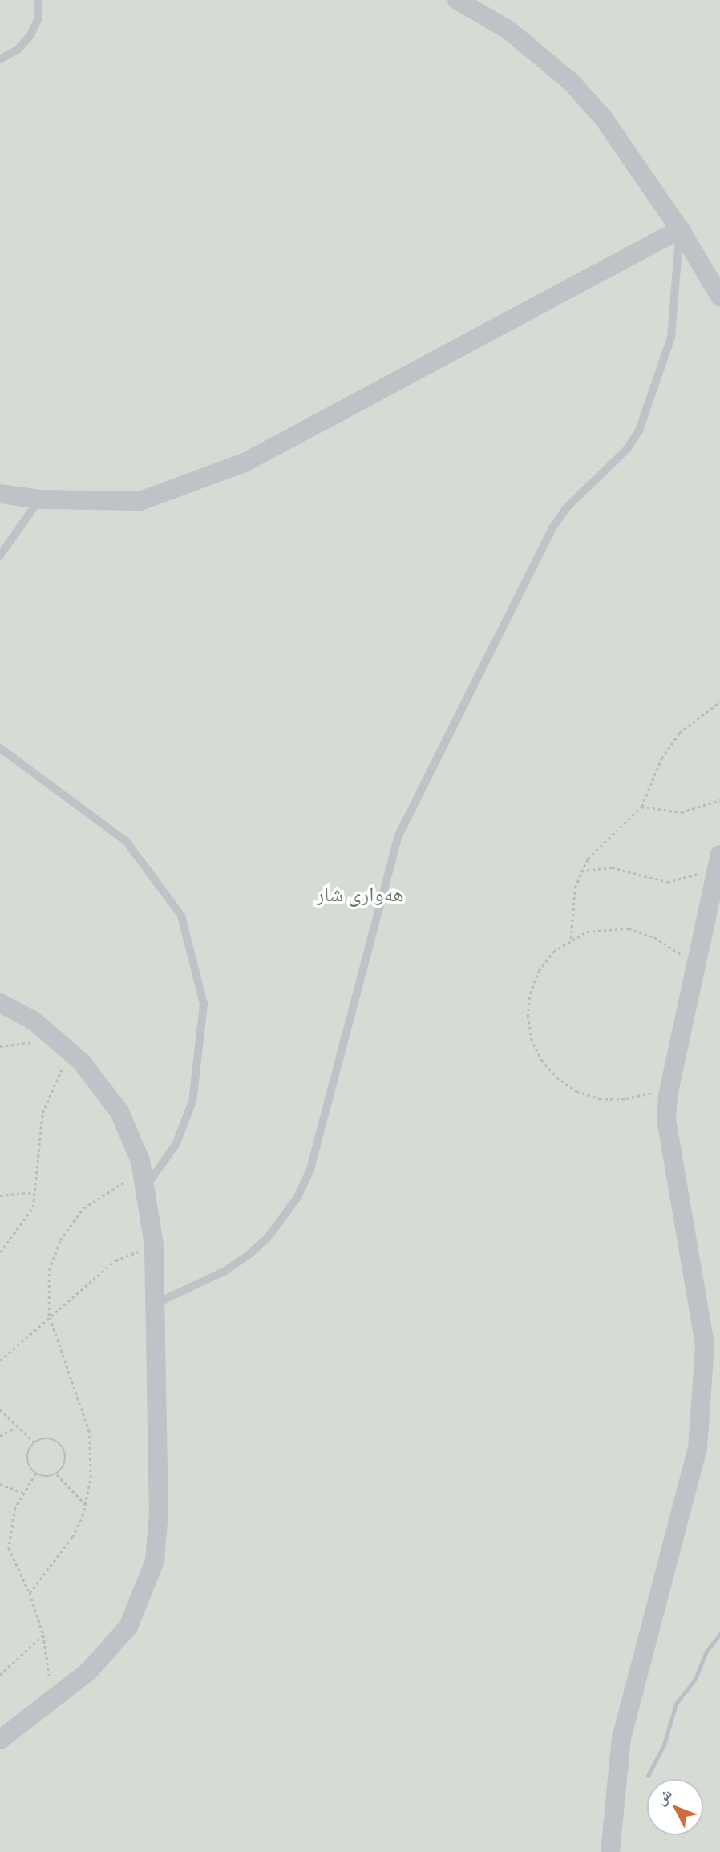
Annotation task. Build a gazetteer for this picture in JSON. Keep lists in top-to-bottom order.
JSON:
{
  "parks": ["هەواری شار"],
  "north": "top left"
}
